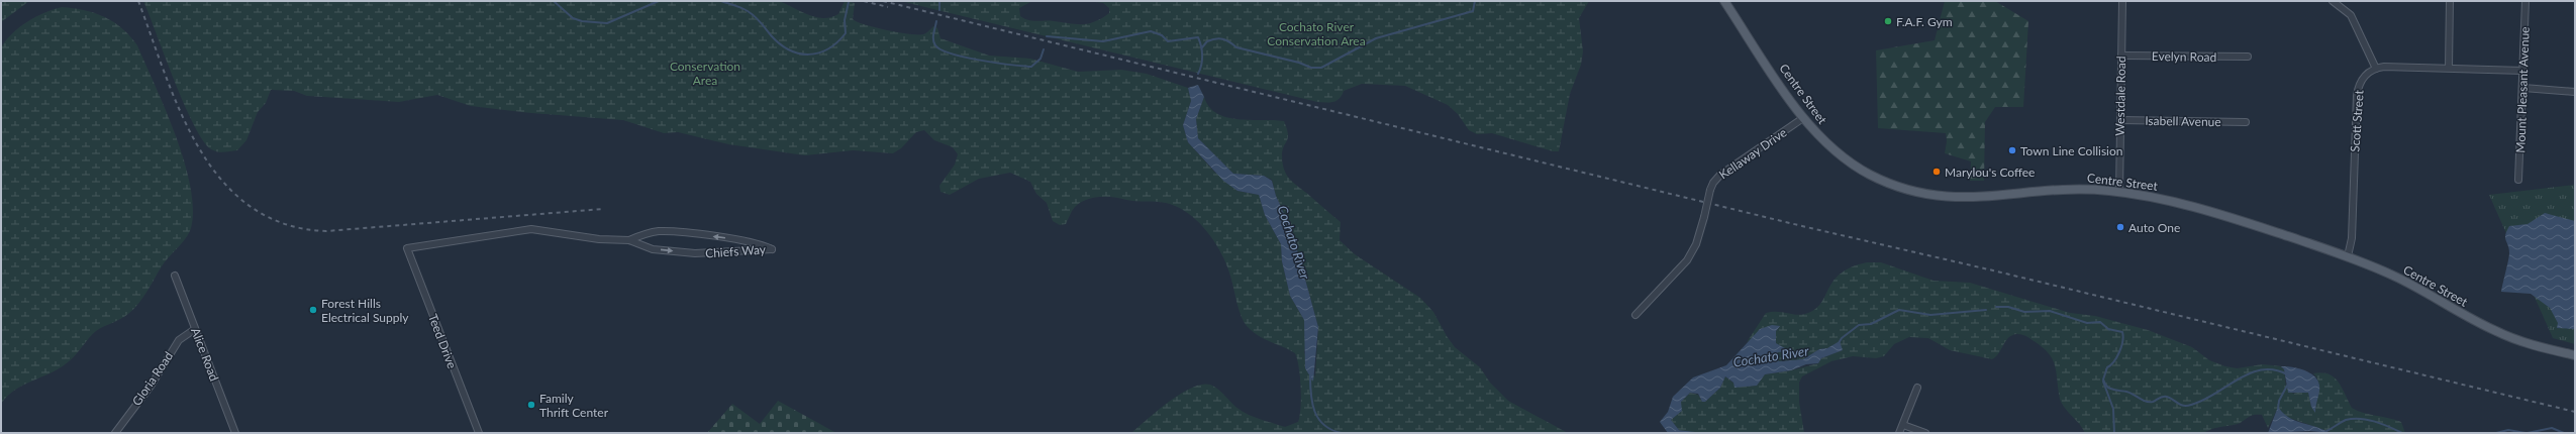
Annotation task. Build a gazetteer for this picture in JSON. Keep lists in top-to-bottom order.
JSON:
{
  "streets": {
    "main road": ["Centre Street"],
    "street": [
      "Evelyn Road",
      "Mount Pleasant Avenue",
      "Westdale Road",
      "Isabell Avenue",
      "Scott Street",
      "Kellaway Drive",
      "Chiefs Way",
      "Teed Drive",
      "Alice Road",
      "Gloria Road"
    ]
  },
  "crossings": [
    ["Evelyn Road", "Westdale Road"],
    ["Centre Street", "Westdale Road"],
    ["Centre Street", "Scott Street"],
    ["Centre Street", "Kellaway Drive"],
    ["Westdale Road", "Isabell Avenue"],
    ["Chiefs Way", "Teed Drive"],
    ["Alice Road", "Gloria Road"]
  ],
  "water": ["Cochato River"],
  "parks": ["Cochato River Conservation Area", "Conservation Area"],
  "places": [
    "F.A.F. Gym",
    "Town Line Collision",
    "Marylou's Coffee",
    "Auto One",
    "Forest Hills Electrical Supply",
    "Family Thrift Center"
  ]
}
